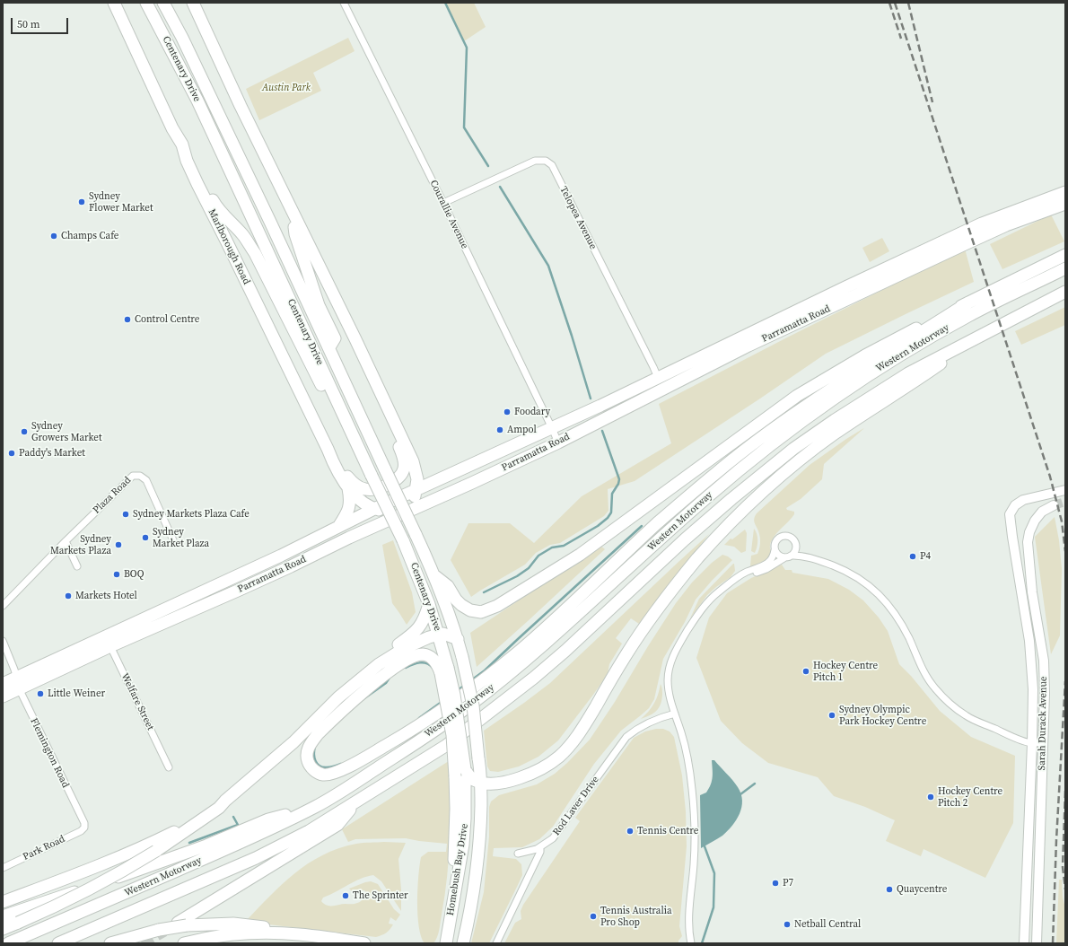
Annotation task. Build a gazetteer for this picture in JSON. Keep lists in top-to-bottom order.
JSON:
{
  "streets": {
    "highway": [
      "Centenary Drive",
      "Marlborough Road",
      "Parramatta Road",
      "Western Motorway",
      "Homebush Bay Drive"
    ],
    "street": [
      "Courallie Avenue",
      "Telopea Avenue",
      "Plaza Road",
      "Welfare Street",
      "Sarah Durack Avenue",
      "Flemington Road",
      "Rod Laver Drive",
      "Park Road"
    ]
  },
  "crossings": [
    ["Centenary Drive", "Homebush Bay Drive"],
    ["Courallie Avenue", "Telopea Avenue"],
    ["Courallie Avenue", "Parramatta Road"],
    ["Telopea Avenue", "Parramatta Road"],
    ["Marlborough Road", "Parramatta Road"],
    ["Parramatta Road", "Welfare Street"],
    ["Parramatta Road", "Flemington Road"],
    ["Flemington Road", "Park Road"]
  ],
  "parks": ["Austin Park"],
  "places": [
    "Sydney Flower Market",
    "Champs Cafe",
    "Control Centre",
    "Foodary",
    "Ampol",
    "Sydney Growers Market",
    "Paddy's Market",
    "Sydney Markets Plaza Cafe",
    "Sydney Market Plaza",
    "Sydney Markets Plaza",
    "P4",
    "BOQ",
    "Markets Hotel",
    "Hockey Centre Pitch 1",
    "Little Weiner",
    "Sydney Olympic Park Hockey Centre",
    "Hockey Centre Pitch 2",
    "Tennis Centre",
    "P7",
    "Quaycentre",
    "The Sprinter",
    "Tennis Australia Pro Shop",
    "Netball Central"
  ],
  "scale_bar": "50 m"
}
